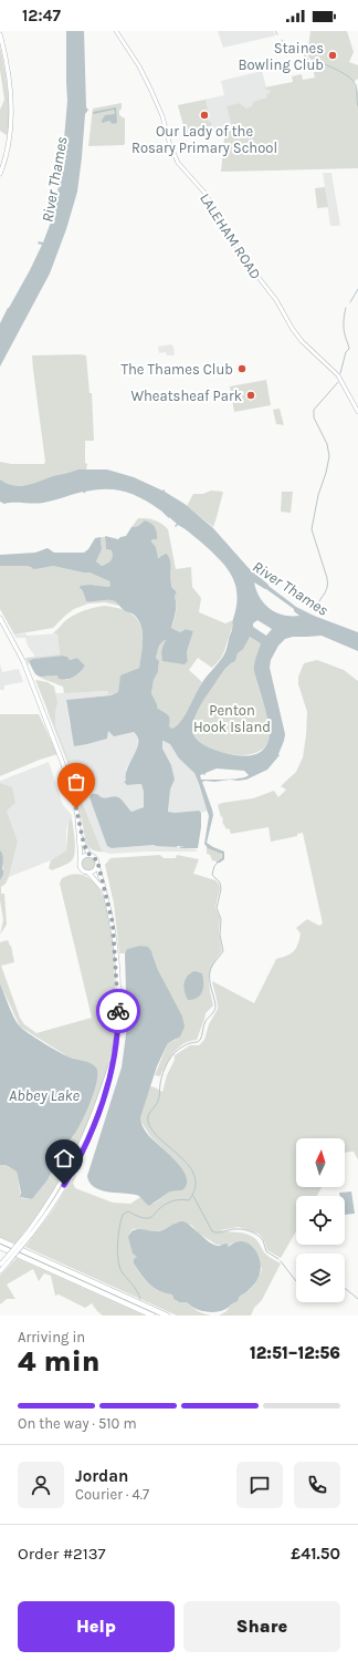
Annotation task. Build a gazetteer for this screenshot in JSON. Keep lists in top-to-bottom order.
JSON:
{
  "streets": {
    "main road": ["LALEHAM ROAD"]
  },
  "water": ["River Thames", "Abbey Lake"],
  "parks": ["Penton Hook Island"],
  "places": [
    "Staines Bowling Club",
    "Our Lady of the Rosary Primary School",
    "The Thames Club",
    "Wheatsheaf Park"
  ],
  "north": "top",
  "page": {
    "status": "12:47",
    "heading": ["4 min", "Arriving in", "12:51–12:56"],
    "panel": [
      "Jordan",
      "Courier · 4.7",
      "Order #2137",
      "£41.50"
    ],
    "bar": "On the way · 510 m",
    "buttons": ["Help", "Share"]
  }
}
